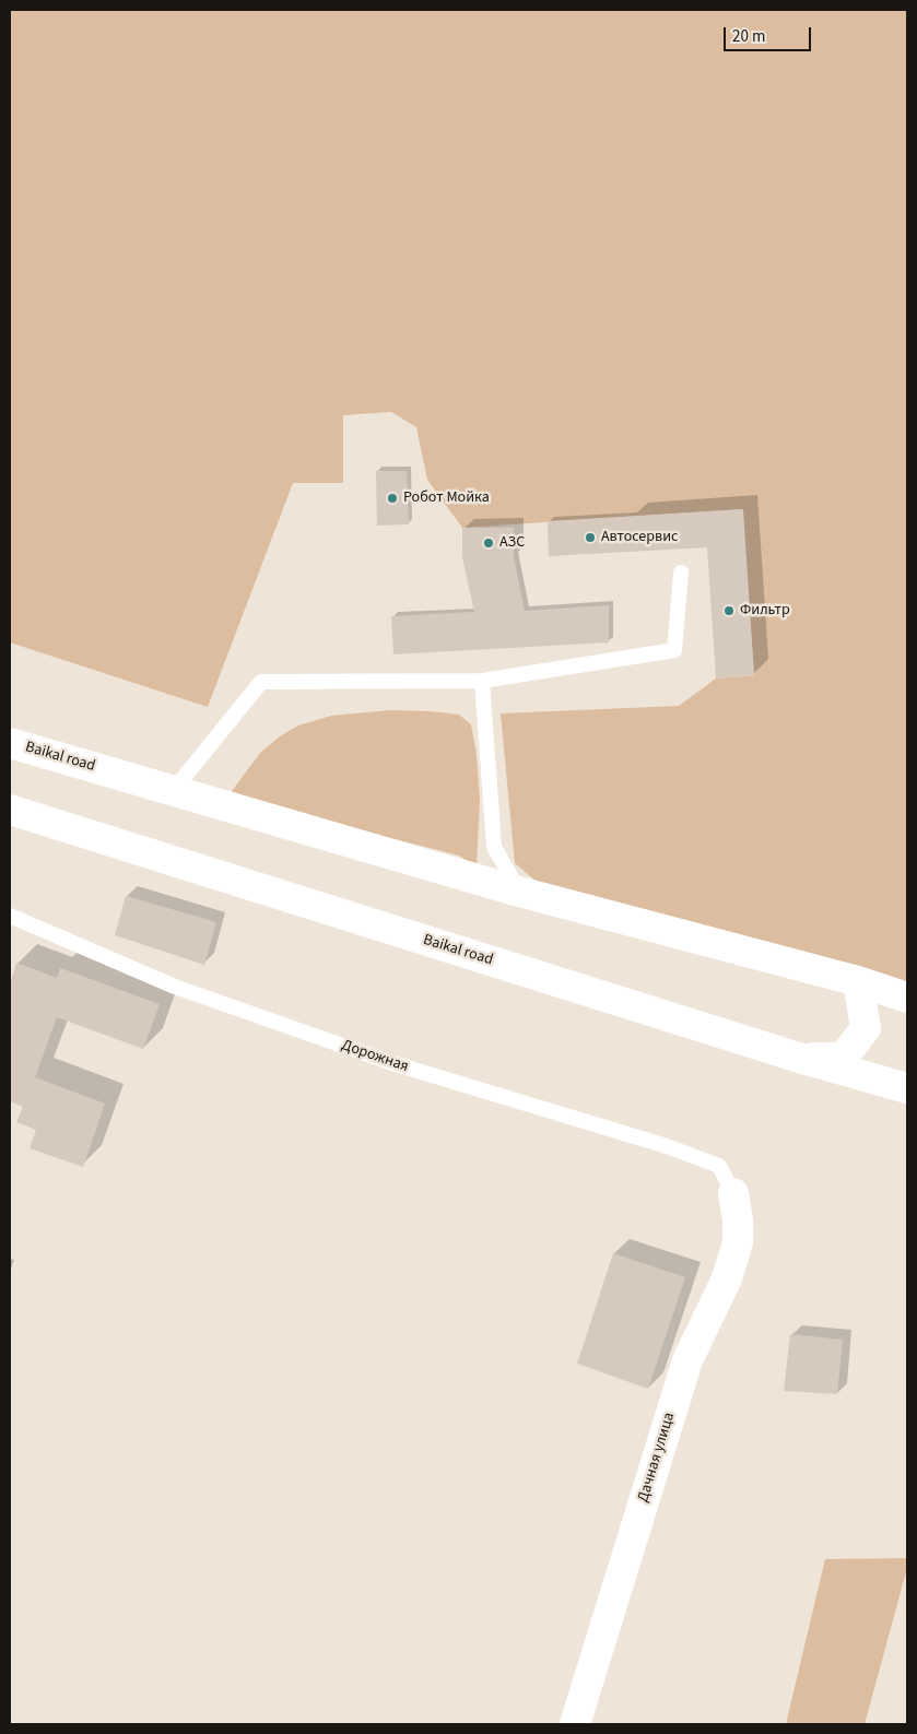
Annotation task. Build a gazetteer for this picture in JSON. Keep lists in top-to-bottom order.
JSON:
{
  "streets": {
    "main road": ["Baikal road", "Дачная улица"],
    "lane": ["Дорожная"]
  },
  "crossings": [
    ["Дорожная", "Дачная улица"]
  ],
  "places": [
    "Робот Мойка",
    "Автосервис",
    "АЗС",
    "Фильтр"
  ],
  "scale_bar": "20 m"
}
